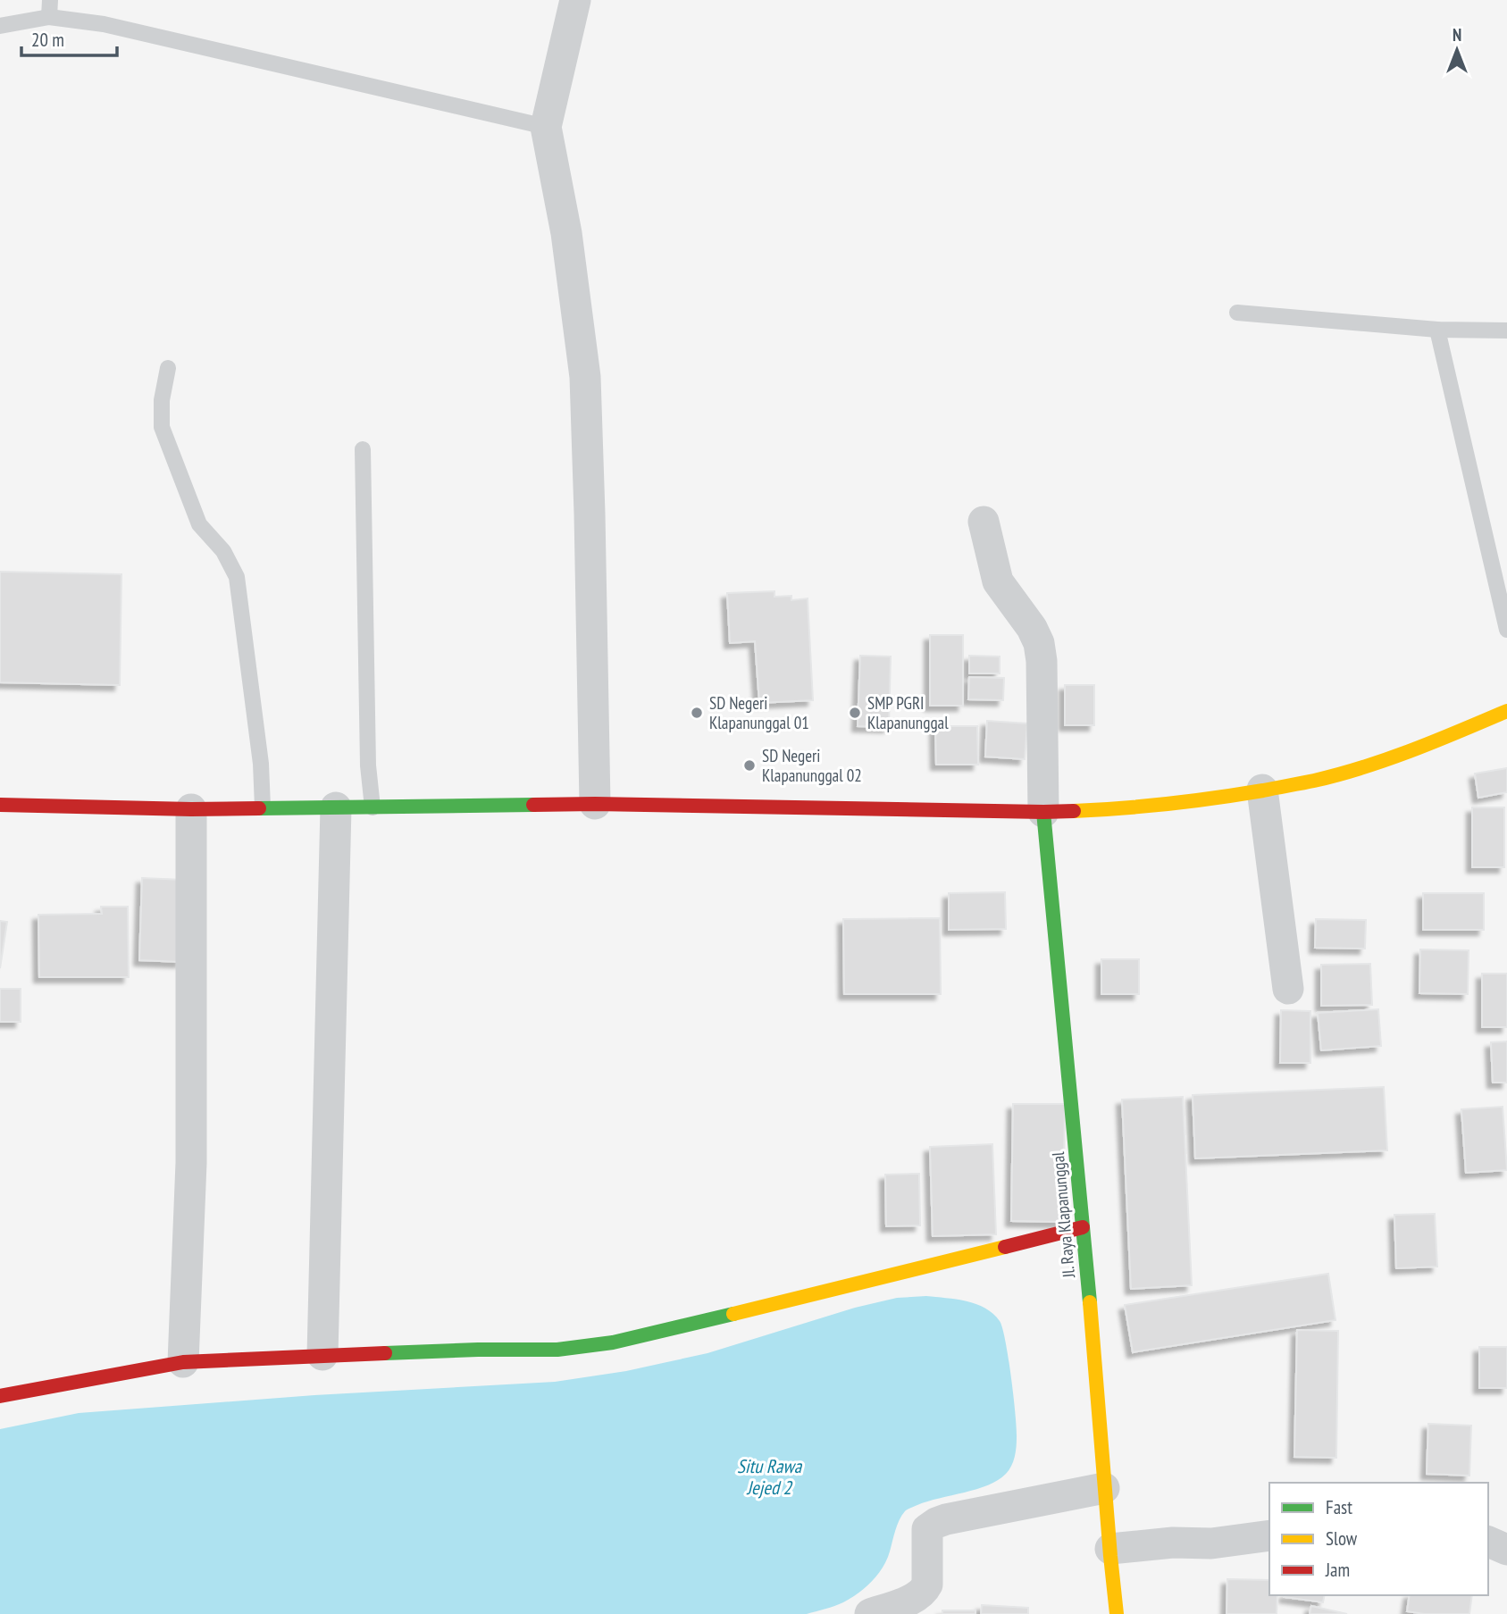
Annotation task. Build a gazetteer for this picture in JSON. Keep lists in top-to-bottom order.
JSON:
{
  "streets": {
    "street": ["Jl. Raya Klapanunggal"]
  },
  "water": ["Situ Rawa Jejed 2"],
  "places": ["SD Negeri Klapanunggal 01", "SMP PGRI Klapanunggal", "SD Negeri Klapanunggal 02"],
  "legend": ["Fast", "Slow", "Jam"],
  "scale_bar": "20 m",
  "north": "top"
}
